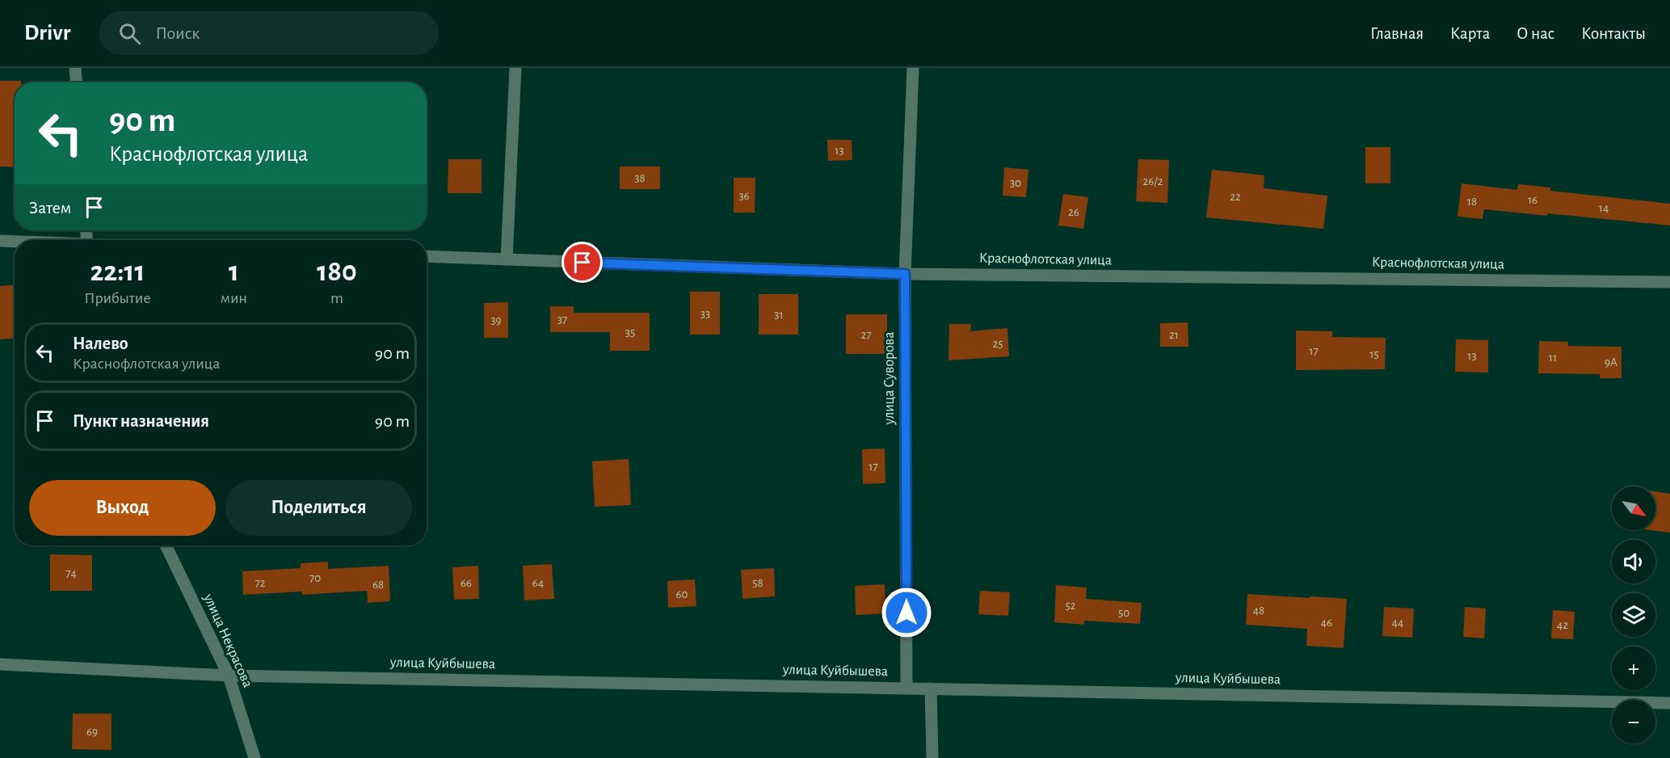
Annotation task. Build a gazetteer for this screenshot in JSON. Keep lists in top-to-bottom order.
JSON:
{
  "streets": {
    "street": [
      "Краснофлотская улица",
      "улица Суворова",
      "улица Некрасова",
      "улица Куйбышева"
    ]
  },
  "crossings": [
    ["Краснофлотская улица", "улица Суворова"],
    ["улица Суворова", "улица Куйбышева"],
    ["улица Некрасова", "улица Куйбышева"]
  ],
  "house_numbers": [
    "13",
    "38",
    "26/2",
    "30",
    "36",
    "22",
    "16",
    "18",
    "14",
    "26",
    "33",
    "31",
    "37",
    "39",
    "35",
    "27",
    "21",
    "25",
    "17",
    "15",
    "13",
    "11",
    "9А",
    "17",
    "74",
    "70",
    "72",
    "66",
    "64",
    "58",
    "68",
    "60",
    "52",
    "48",
    "50",
    "46",
    "44",
    "42",
    "69"
  ],
  "north": "bottom right",
  "page": {
    "header": "Drivr",
    "search": "Поиск",
    "nav": [
      "Главная",
      "Карта",
      "О нас",
      "Контакты"
    ],
    "turn": ["90 m", "Краснофлотская улица"],
    "then": "Затем",
    "eta": [
      "22:11",
      "Прибытие",
      "1",
      "мин",
      "180",
      "m"
    ],
    "list": [
      {
        "name": "Налево",
        "note": "Краснофлотская улица",
        "value": "90 m"
      },
      {
        "name": "Пункт назначения",
        "value": "90 m"
      }
    ],
    "buttons": ["Выход", "Поделиться"],
    "map_buttons": ["+", "−"]
  }
}
